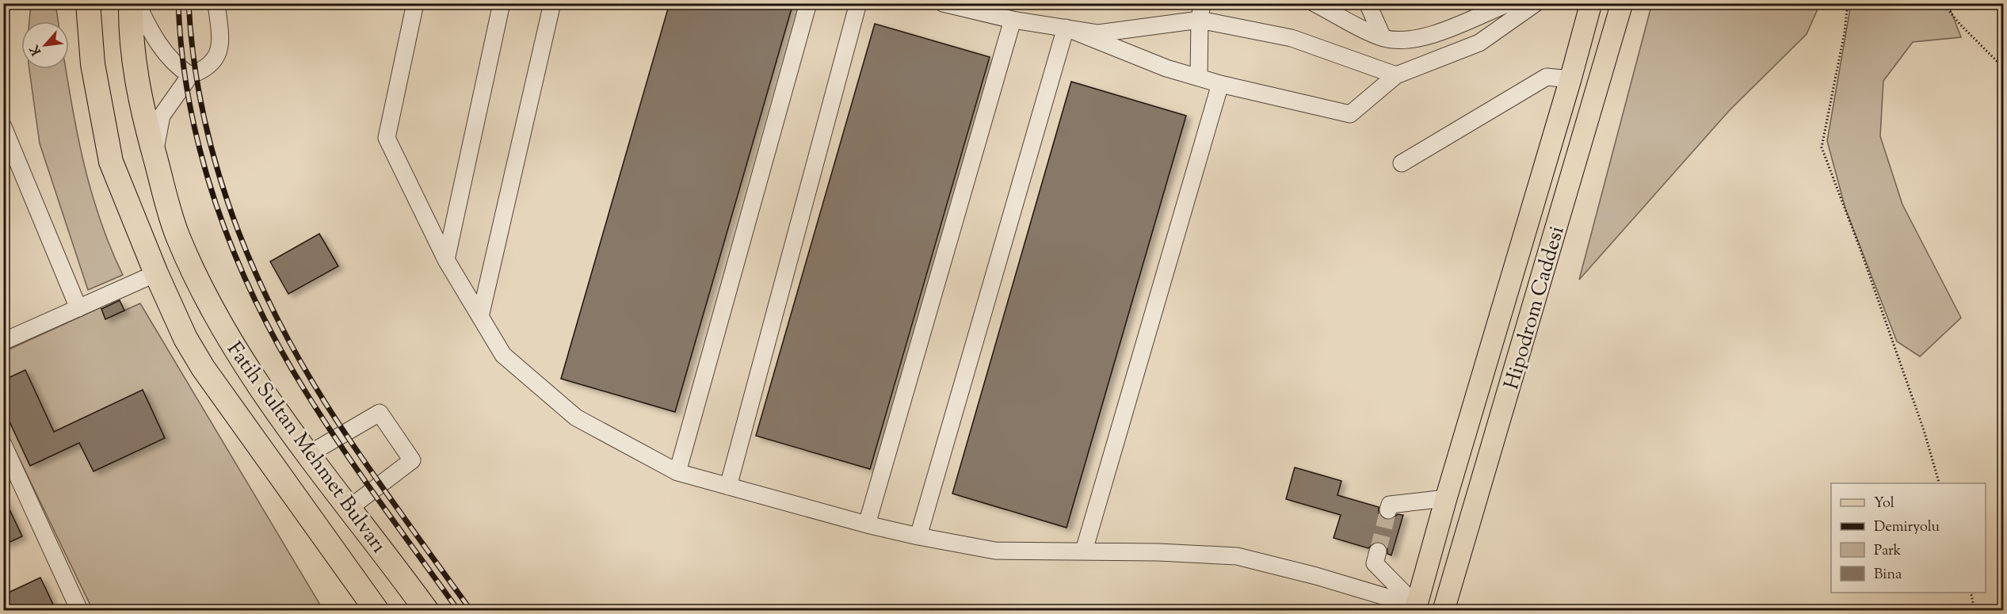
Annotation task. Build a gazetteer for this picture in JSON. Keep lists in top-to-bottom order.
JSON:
{
  "streets": {
    "highway": ["Fatih Sultan Mehmet Bulvarı"],
    "main road": ["Hipodrom Caddesi"]
  },
  "legend": [
    "Yol",
    "Demiryolu",
    "Park",
    "Bina"
  ],
  "north": "bottom left"
}
